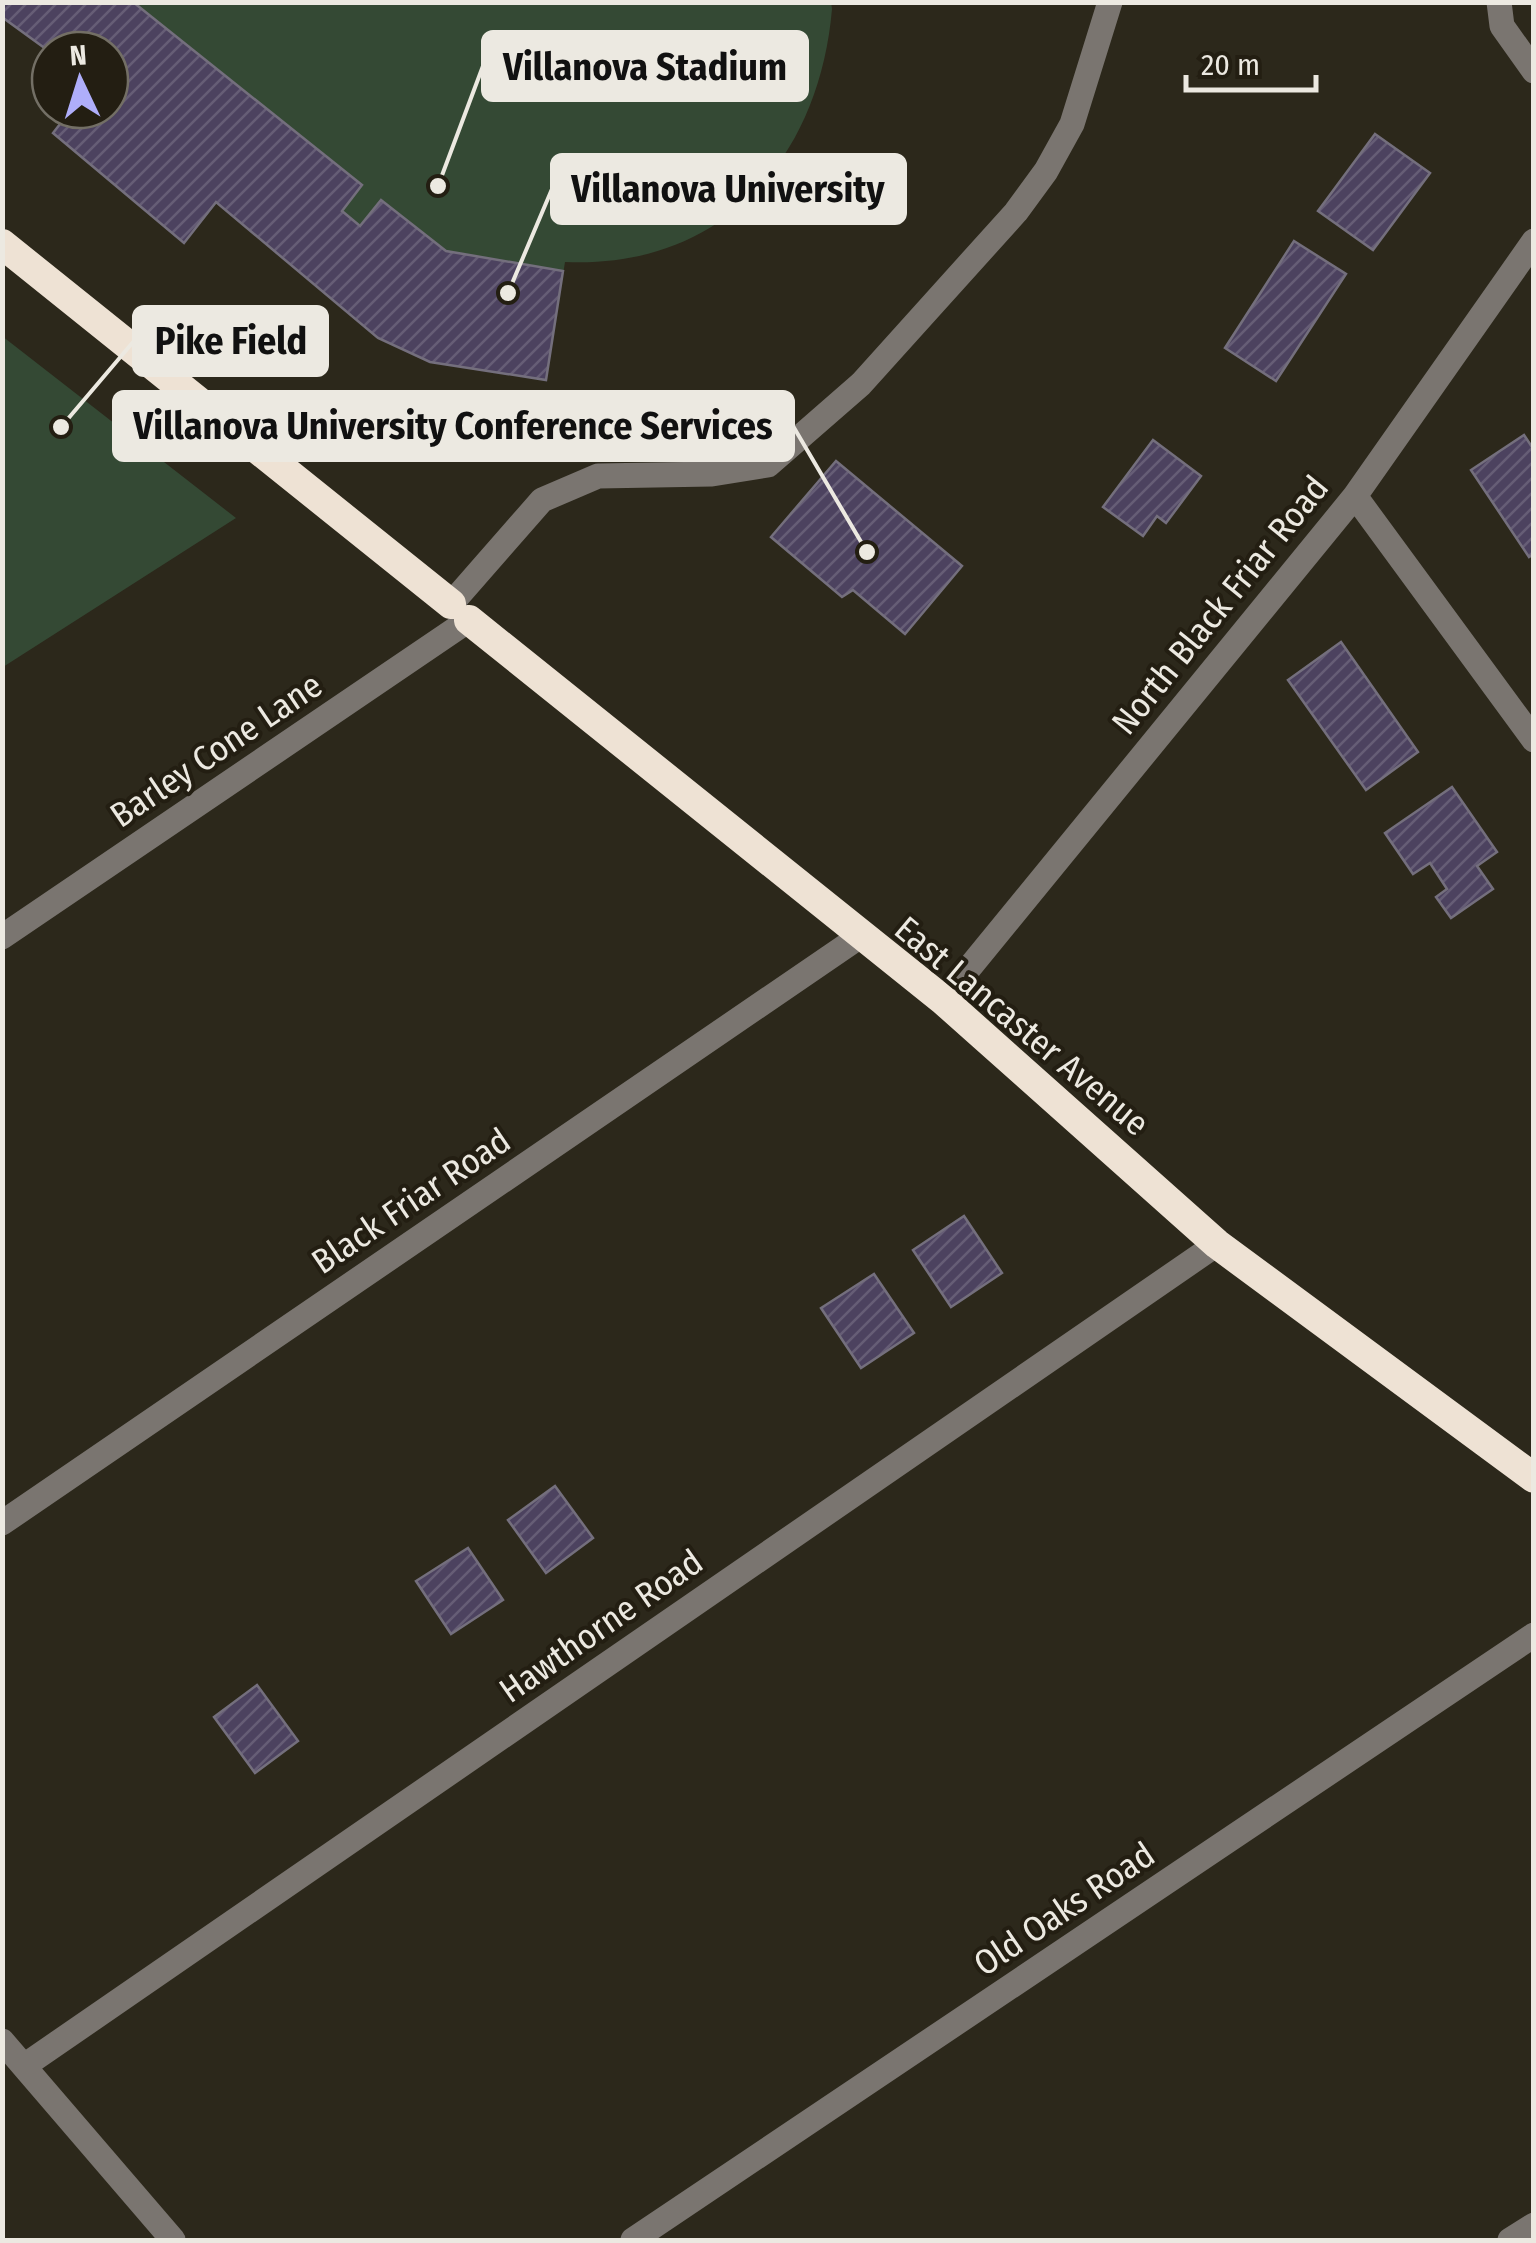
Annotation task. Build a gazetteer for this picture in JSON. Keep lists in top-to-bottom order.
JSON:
{
  "streets": {
    "highway": ["East Lancaster Avenue"],
    "street": [
      "North Black Friar Road",
      "Barley Cone Lane",
      "Black Friar Road",
      "Hawthorne Road",
      "Old Oaks Road"
    ]
  },
  "crossings": [
    ["North Black Friar Road", "East Lancaster Avenue"],
    ["Barley Cone Lane", "East Lancaster Avenue"],
    ["East Lancaster Avenue", "Black Friar Road"],
    ["East Lancaster Avenue", "Hawthorne Road"]
  ],
  "places": [
    "Villanova Stadium",
    "Villanova University",
    "Pike Field",
    "Villanova University Conference Services"
  ],
  "scale_bar": "20 m",
  "north": "top"
}
